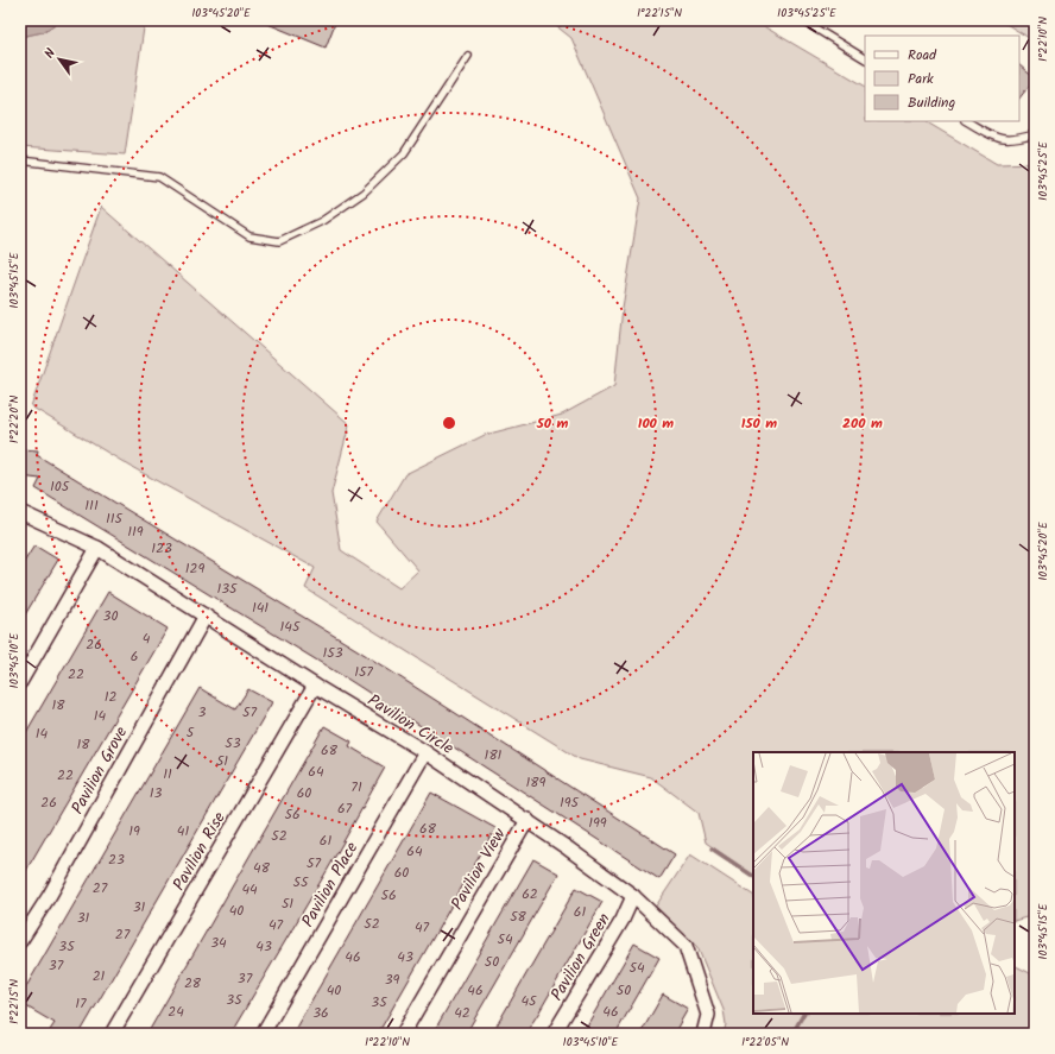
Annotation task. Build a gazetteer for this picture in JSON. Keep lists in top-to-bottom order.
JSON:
{
  "streets": {
    "street": [
      "Pavilion Circle",
      "Pavilion Grove",
      "Pavilion Rise",
      "Pavilion View",
      "Pavilion Place",
      "Pavilion Green"
    ]
  },
  "crossings": [
    ["Pavilion Circle", "Pavilion Grove"],
    ["Pavilion Circle", "Pavilion Rise"],
    ["Pavilion Circle", "Pavilion View"],
    ["Pavilion Circle", "Pavilion Place"],
    ["Pavilion Circle", "Pavilion Green"]
  ],
  "house_numbers": [
    "105",
    "111",
    "115",
    "119",
    "123",
    "129",
    "135",
    "141",
    "30",
    "145",
    "4",
    "26",
    "153",
    "6",
    "157",
    "22",
    "12",
    "18",
    "3",
    "57",
    "14",
    "5",
    "14",
    "53",
    "18",
    "68",
    "181",
    "51",
    "64",
    "11",
    "22",
    "189",
    "71",
    "13",
    "60",
    "26",
    "195",
    "67",
    "56",
    "199",
    "68",
    "19",
    "41",
    "52",
    "61",
    "64",
    "23",
    "57",
    "48",
    "60",
    "55",
    "27",
    "44",
    "62",
    "56",
    "51",
    "31",
    "40",
    "61",
    "58",
    "31",
    "52",
    "47",
    "47",
    "27",
    "54",
    "34",
    "35",
    "43",
    "46",
    "43",
    "50",
    "37",
    "54",
    "21",
    "37",
    "39",
    "28",
    "40",
    "46",
    "50",
    "35",
    "45",
    "35",
    "17",
    "24",
    "46",
    "36",
    "42"
  ],
  "legend": ["Road", "Park", "Building"],
  "north": "top left",
  "coordinates": [
    "103°45'20\"E",
    "1°22'15\"N",
    "103°45'25\"E",
    "1°22'10\"N",
    "103°45'15\"E",
    "1°22'20\"N",
    "103°45'10\"E",
    "1°22'05\"N"
  ],
  "rings": [
    "50 m",
    "100 m",
    "150 m",
    "200 m"
  ]
}
